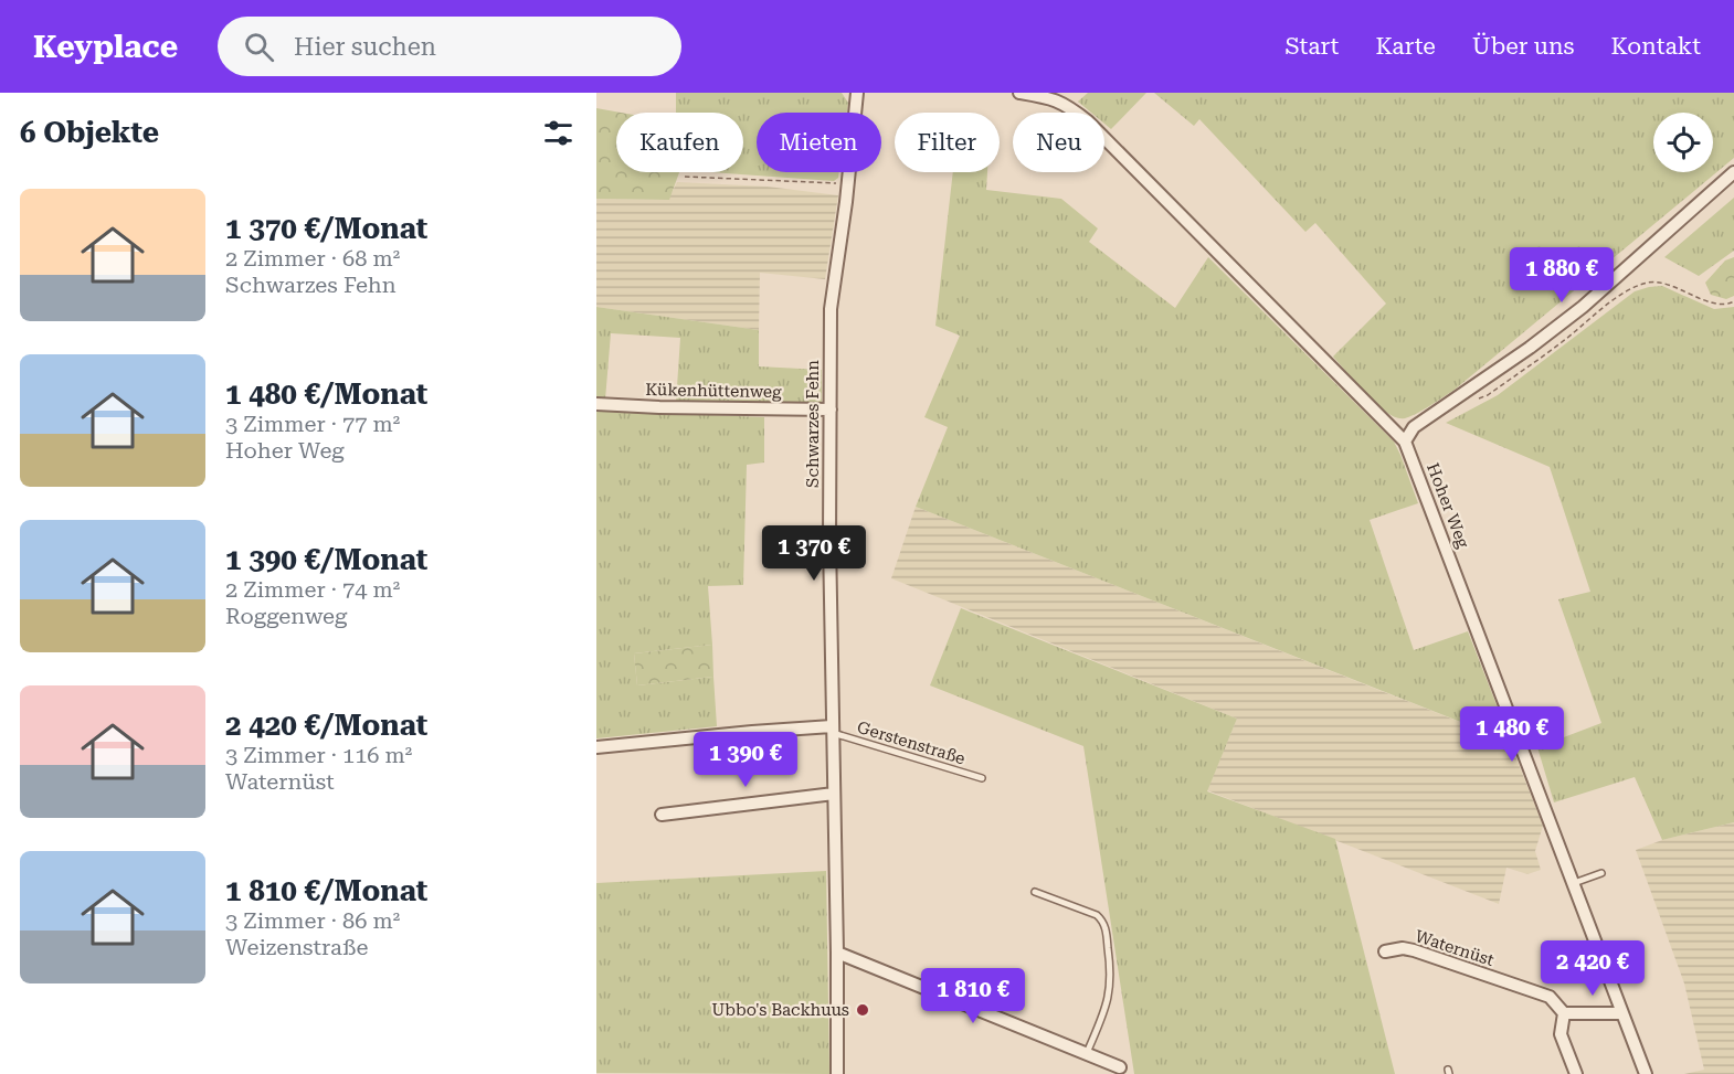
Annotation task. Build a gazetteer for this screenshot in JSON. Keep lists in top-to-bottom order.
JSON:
{
  "streets": {
    "street": [
      "Kükenhüttenweg",
      "Schwarzes Fehn",
      "Hoher Weg",
      "Waternüst"
    ],
    "lane": ["Gerstenstraße"]
  },
  "crossings": [
    ["Kükenhüttenweg", "Schwarzes Fehn"],
    ["Schwarzes Fehn", "Gerstenstraße"]
  ],
  "places": ["Ubbo's Backhuus"],
  "page": {
    "header": "Keyplace",
    "search": "Hier suchen",
    "nav": [
      "Start",
      "Karte",
      "Über uns",
      "Kontakt"
    ],
    "heading": "6 Objekte",
    "chip": [
      "Kaufen",
      "Mieten",
      "Filter",
      "Neu"
    ],
    "list": [
      {
        "name": "1 370 €/Monat",
        "note": "2 Zimmer · 68 m² · Schwarzes Fehn"
      },
      {
        "name": "1 480 €/Monat",
        "note": "3 Zimmer · 77 m² · Hoher Weg"
      },
      {
        "name": "1 390 €/Monat",
        "note": "2 Zimmer · 74 m² · Roggenweg"
      },
      {
        "name": "2 420 €/Monat",
        "note": "3 Zimmer · 116 m² · Waternüst"
      },
      {
        "name": "1 810 €/Monat",
        "note": "3 Zimmer · 86 m² · Weizenstraße"
      }
    ],
    "price": [
      "1 880 €",
      "1 370 €",
      "1 480 €",
      "1 390 €",
      "2 420 €",
      "1 810 €"
    ]
  }
}
